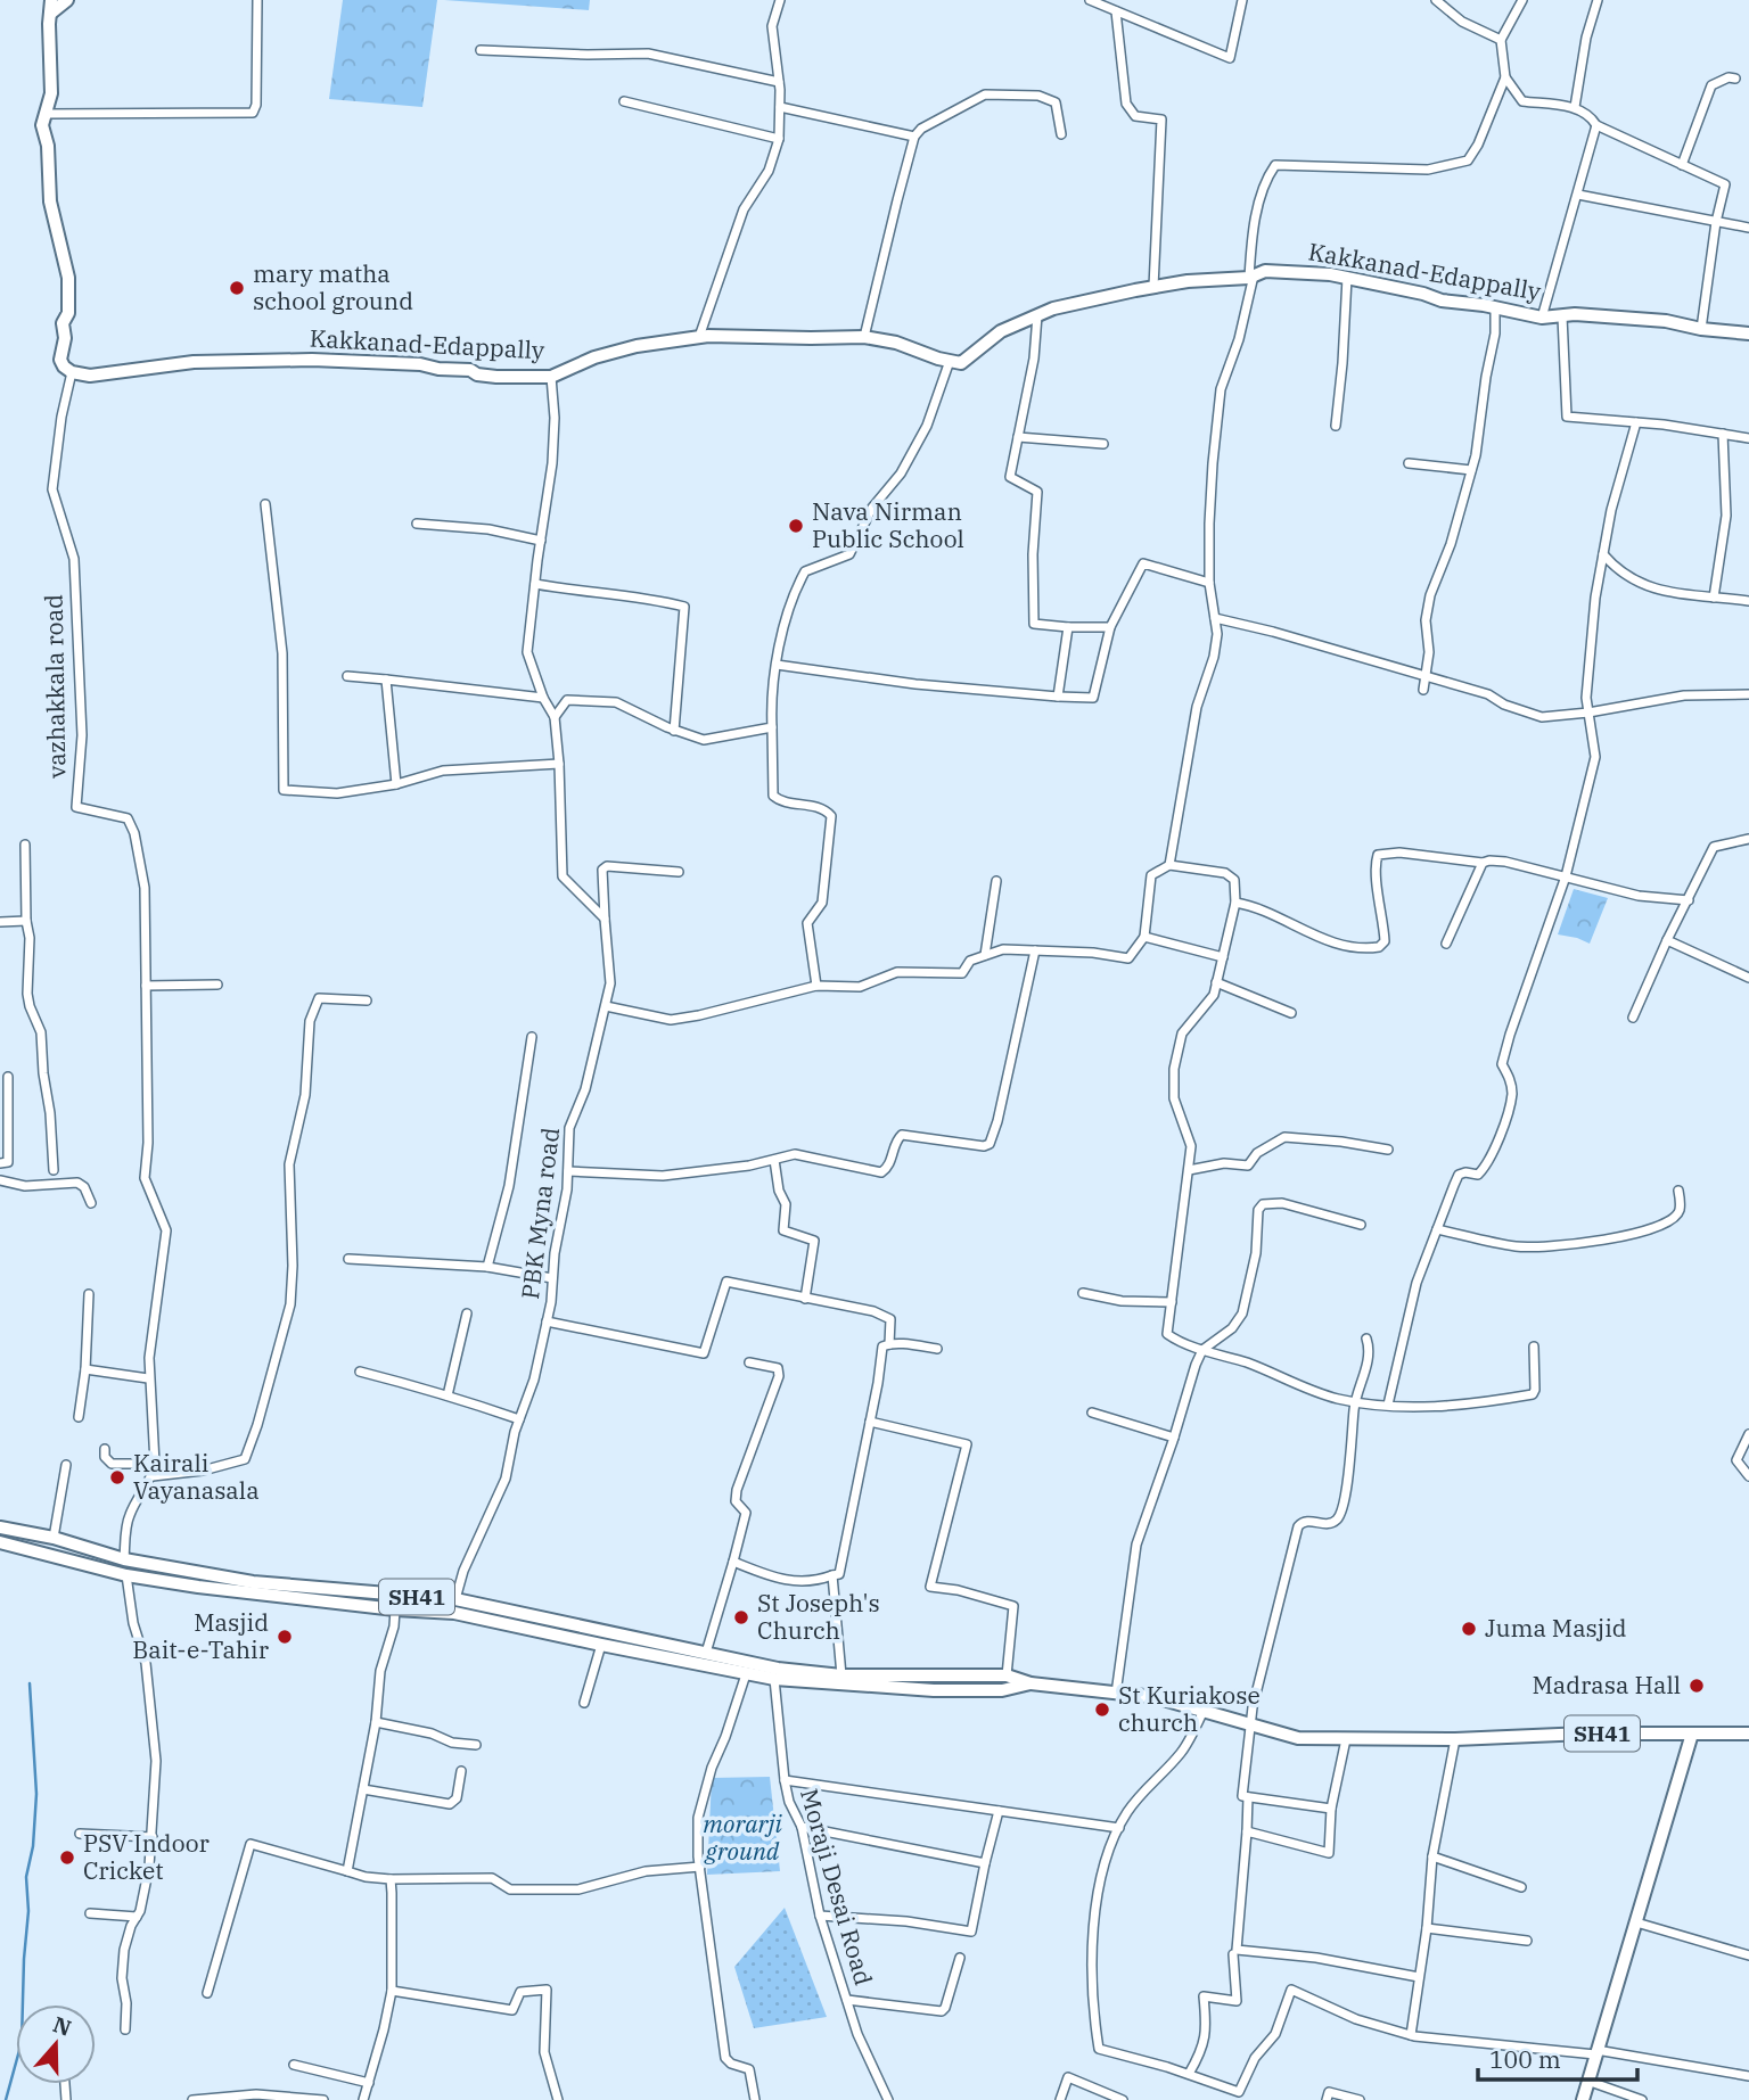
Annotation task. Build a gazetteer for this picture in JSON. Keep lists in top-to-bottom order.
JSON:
{
  "streets": {
    "main road": ["Kakkanad-Edappally", "SH41"],
    "street": ["vazhakkala road", "PBK Myna road", "Moraji Desai Road"]
  },
  "crossings": [
    ["Kakkanad-Edappally", "vazhakkala road"],
    ["PBK Myna road", "SH41"]
  ],
  "parks": ["morarji ground"],
  "places": [
    "mary matha school ground",
    "Nava Nirman Public School",
    "Kairali Vayanasala",
    "St Joseph's Church",
    "Juma Masjid",
    "Masjid Bait-e-Tahir",
    "Madrasa Hall",
    "St Kuriakose church",
    "PSV Indoor Cricket"
  ],
  "scale_bar": "100 m",
  "north": "top"
}
